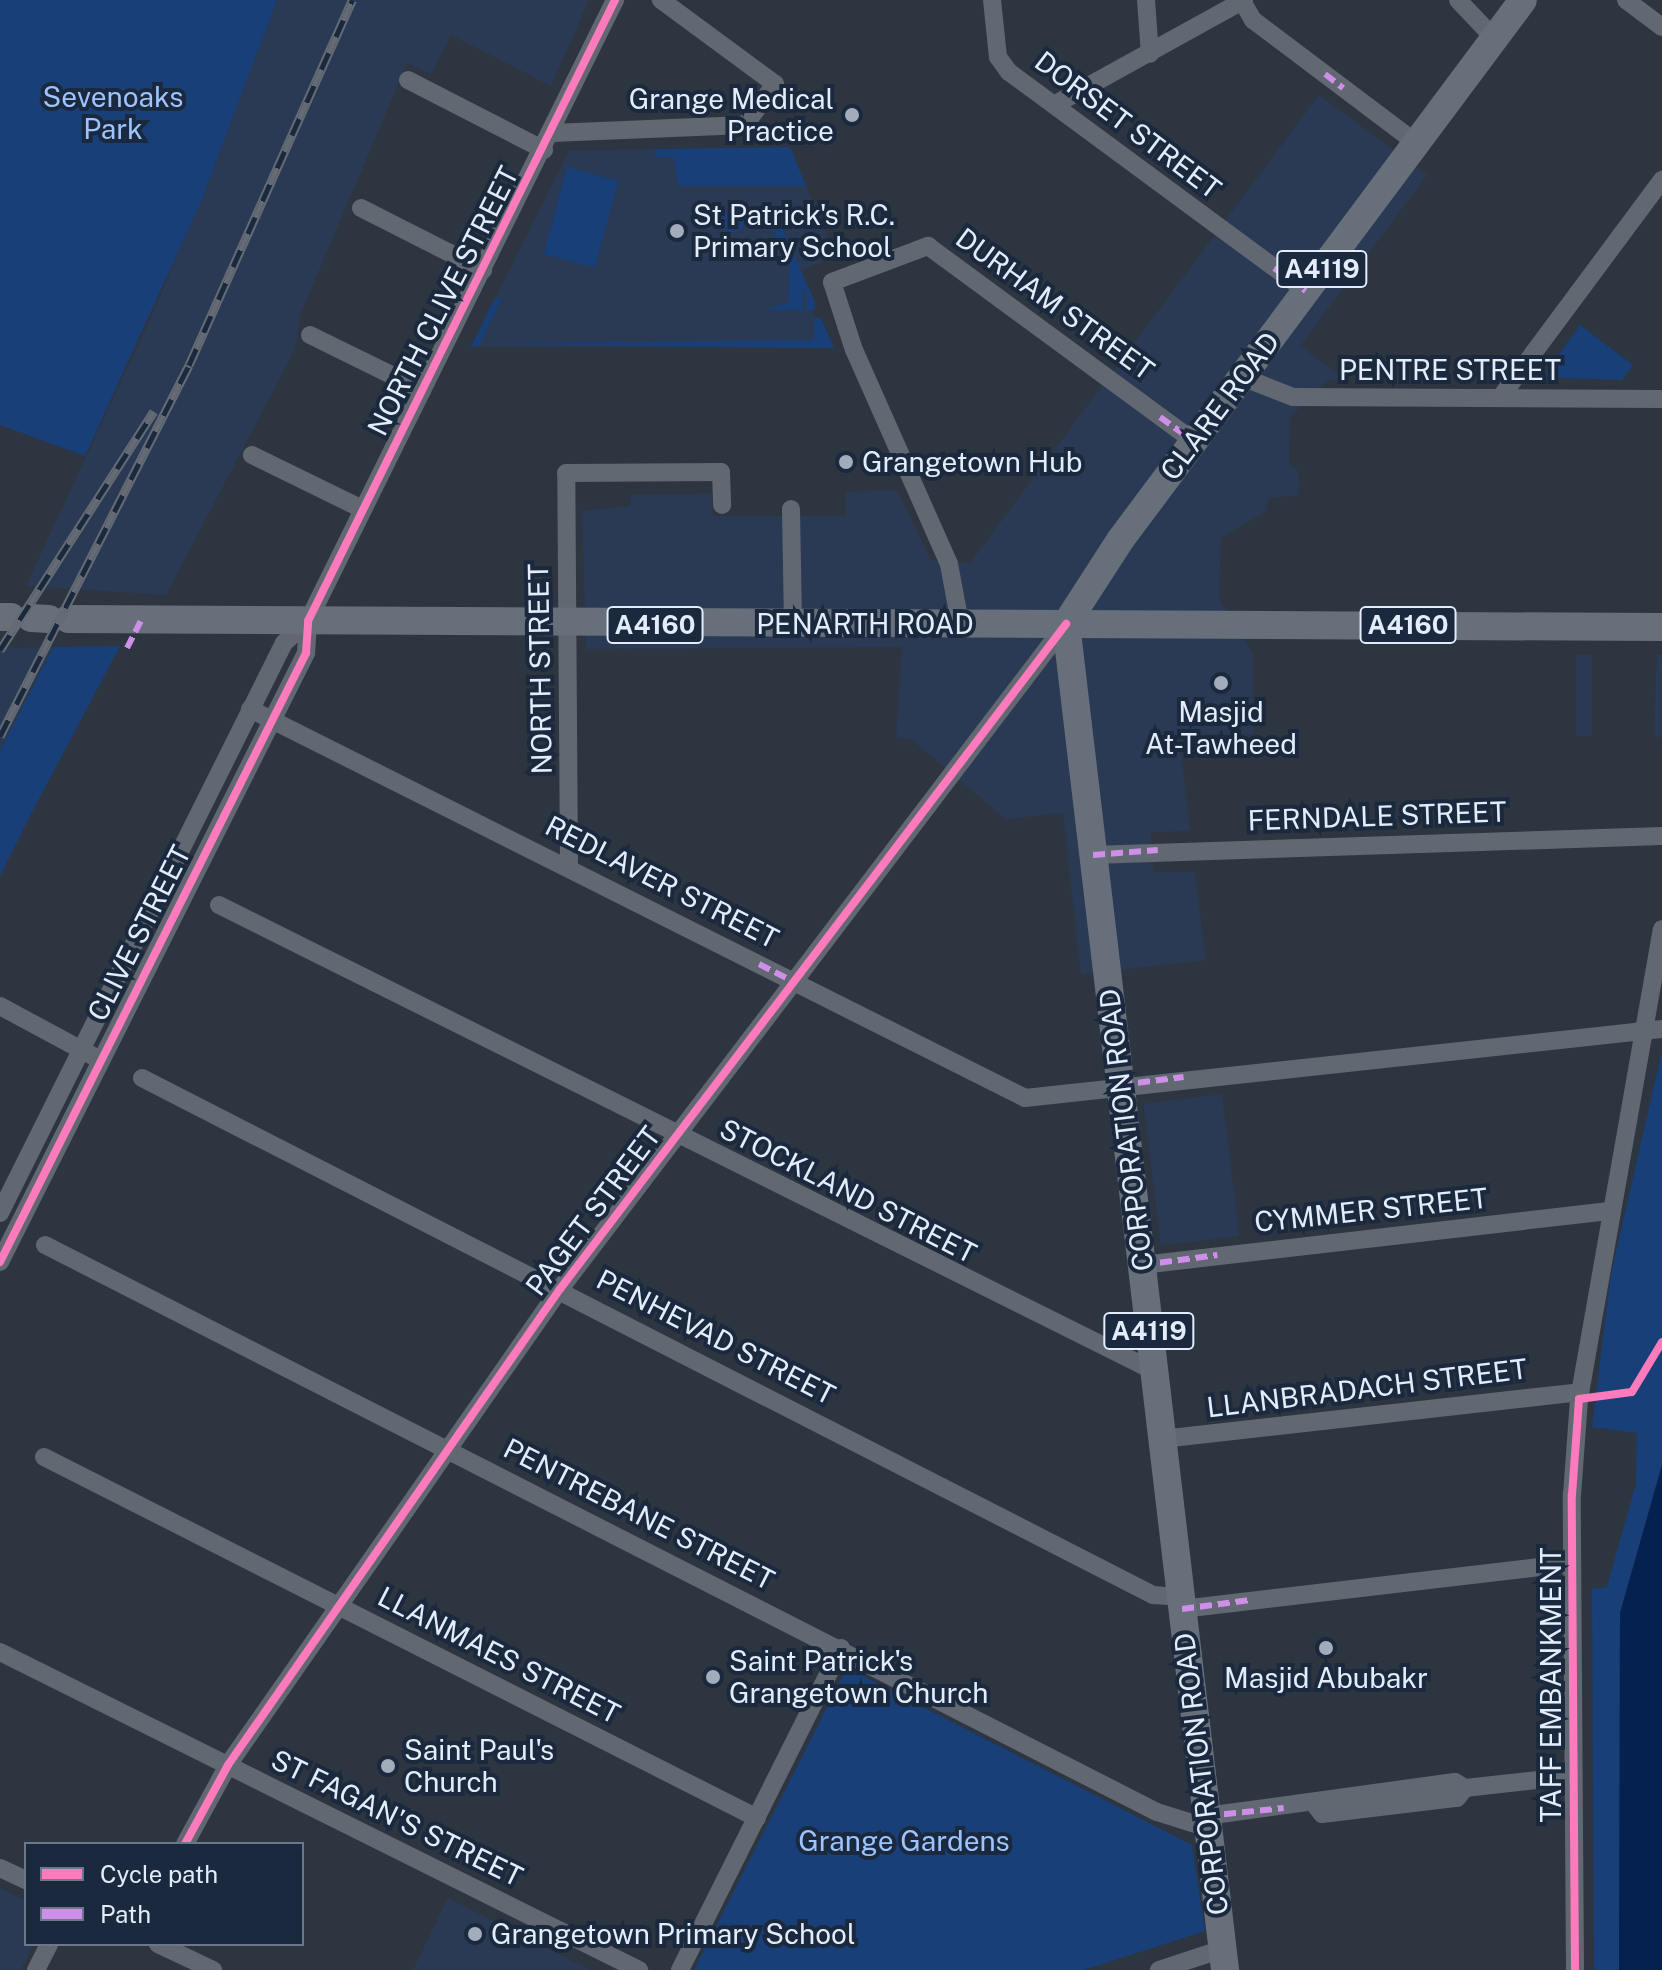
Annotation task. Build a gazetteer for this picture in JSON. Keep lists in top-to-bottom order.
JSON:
{
  "streets": {
    "main road": [
      "A4119",
      "CLARE ROAD",
      "PENARTH ROAD",
      "A4160",
      "CORPORATION ROAD"
    ],
    "street": [
      "DORSET STREET",
      "NORTH CLIVE STREET",
      "DURHAM STREET",
      "PENTRE STREET",
      "NORTH STREET",
      "FERNDALE STREET",
      "REDLAVER STREET",
      "CLIVE STREET",
      "STOCKLAND STREET",
      "CYMMER STREET",
      "PAGET STREET",
      "PENHEVAD STREET",
      "LLANBRADACH STREET",
      "PENTREBANE STREET",
      "LLANMAES STREET",
      "TAFF EMBANKMENT",
      "ST FAGAN'S STREET"
    ]
  },
  "crossings": [
    ["DORSET STREET", "CLARE ROAD"],
    ["NORTH CLIVE STREET", "PENARTH ROAD"],
    ["NORTH CLIVE STREET", "CLIVE STREET"],
    ["DURHAM STREET", "CLARE ROAD"],
    ["DURHAM STREET", "PENARTH ROAD"],
    ["PENTRE STREET", "CLARE ROAD"],
    ["CLARE ROAD", "PENARTH ROAD"],
    ["CLARE ROAD", "CORPORATION ROAD"],
    ["CLARE ROAD", "PAGET STREET"],
    ["PENARTH ROAD", "NORTH STREET"],
    ["PENARTH ROAD", "CLIVE STREET"],
    ["PENARTH ROAD", "CORPORATION ROAD"],
    ["PENARTH ROAD", "PAGET STREET"],
    ["NORTH STREET", "REDLAVER STREET"],
    ["FERNDALE STREET", "CORPORATION ROAD"],
    ["REDLAVER STREET", "CLIVE STREET"],
    ["REDLAVER STREET", "CORPORATION ROAD"],
    ["REDLAVER STREET", "PAGET STREET"],
    ["REDLAVER STREET", "TAFF EMBANKMENT"],
    ["CORPORATION ROAD", "STOCKLAND STREET"],
    ["CORPORATION ROAD", "CYMMER STREET"],
    ["CORPORATION ROAD", "PAGET STREET"],
    ["CORPORATION ROAD", "PENHEVAD STREET"],
    ["CORPORATION ROAD", "LLANBRADACH STREET"],
    ["CORPORATION ROAD", "PENTREBANE STREET"],
    ["STOCKLAND STREET", "PAGET STREET"],
    ["CYMMER STREET", "TAFF EMBANKMENT"],
    ["PAGET STREET", "PENHEVAD STREET"],
    ["PAGET STREET", "PENTREBANE STREET"],
    ["PAGET STREET", "LLANMAES STREET"],
    ["PAGET STREET", "ST FAGAN'S STREET"],
    ["PENHEVAD STREET", "TAFF EMBANKMENT"],
    ["LLANBRADACH STREET", "TAFF EMBANKMENT"]
  ],
  "parks": ["Sevenoaks Park", "Grange Gardens"],
  "places": [
    "Grange Medical Practice",
    "St Patrick's R.C. Primary School",
    "Grangetown Hub",
    "Masjid At-Tawheed",
    "Masjid Abubakr",
    "Saint Patrick's Grangetown Church",
    "Saint Paul's Church",
    "Grangetown Primary School"
  ],
  "legend": ["Cycle path", "Path"]
}
